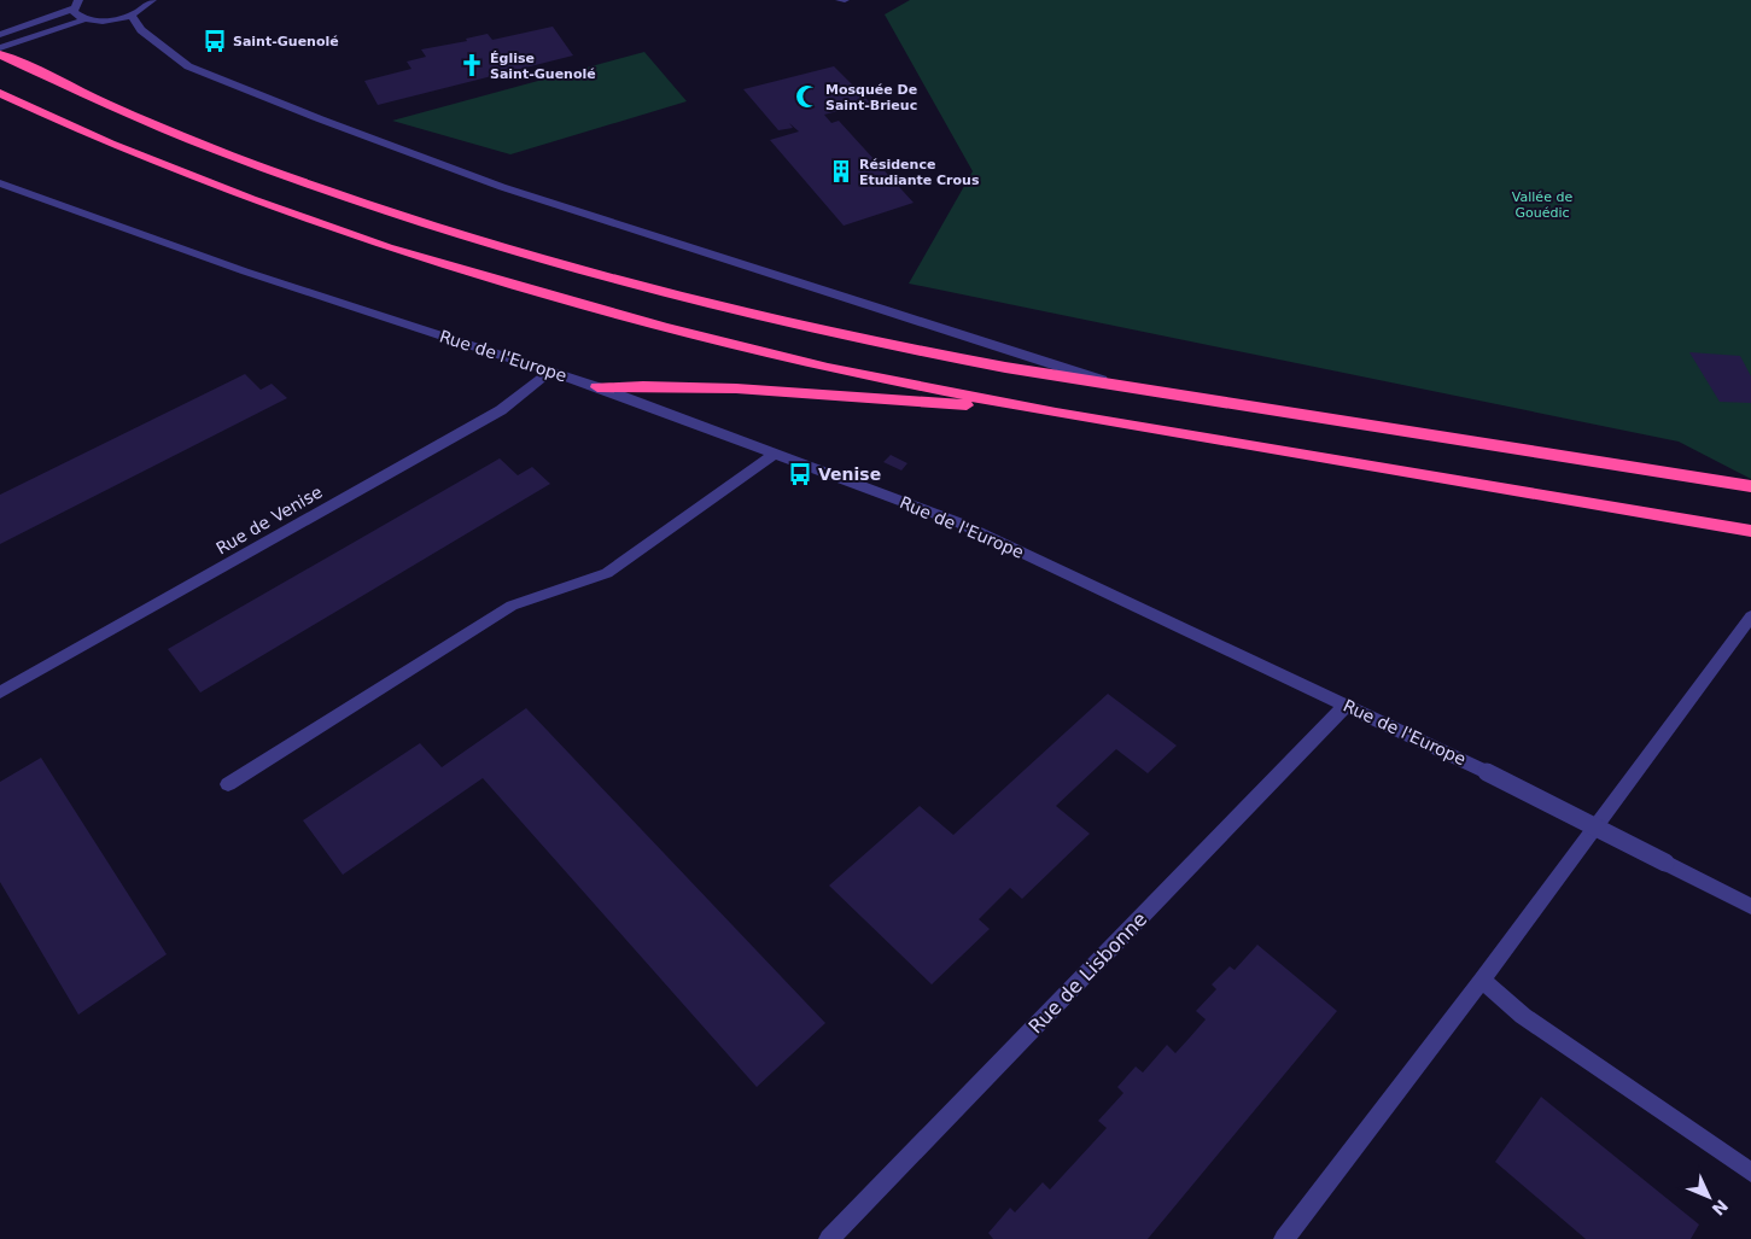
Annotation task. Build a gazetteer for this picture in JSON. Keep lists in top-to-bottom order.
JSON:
{
  "streets": {
    "street": ["Rue de l'Europe", "Rue de Venise", "Rue de Lisbonne"]
  },
  "crossings": [
    ["Rue de l'Europe", "Rue de Venise"],
    ["Rue de l'Europe", "Rue de Lisbonne"]
  ],
  "parks": ["Vallée de Gouédic"],
  "places": {
    "bus stop": ["Saint-Guenolé", "Venise"],
    "church": ["Église Saint-Guenolé"],
    "mosque": ["Mosquée De Saint-Brieuc"],
    "building": ["Résidence Etudiante Crous"]
  },
  "north": "bottom right"
}
